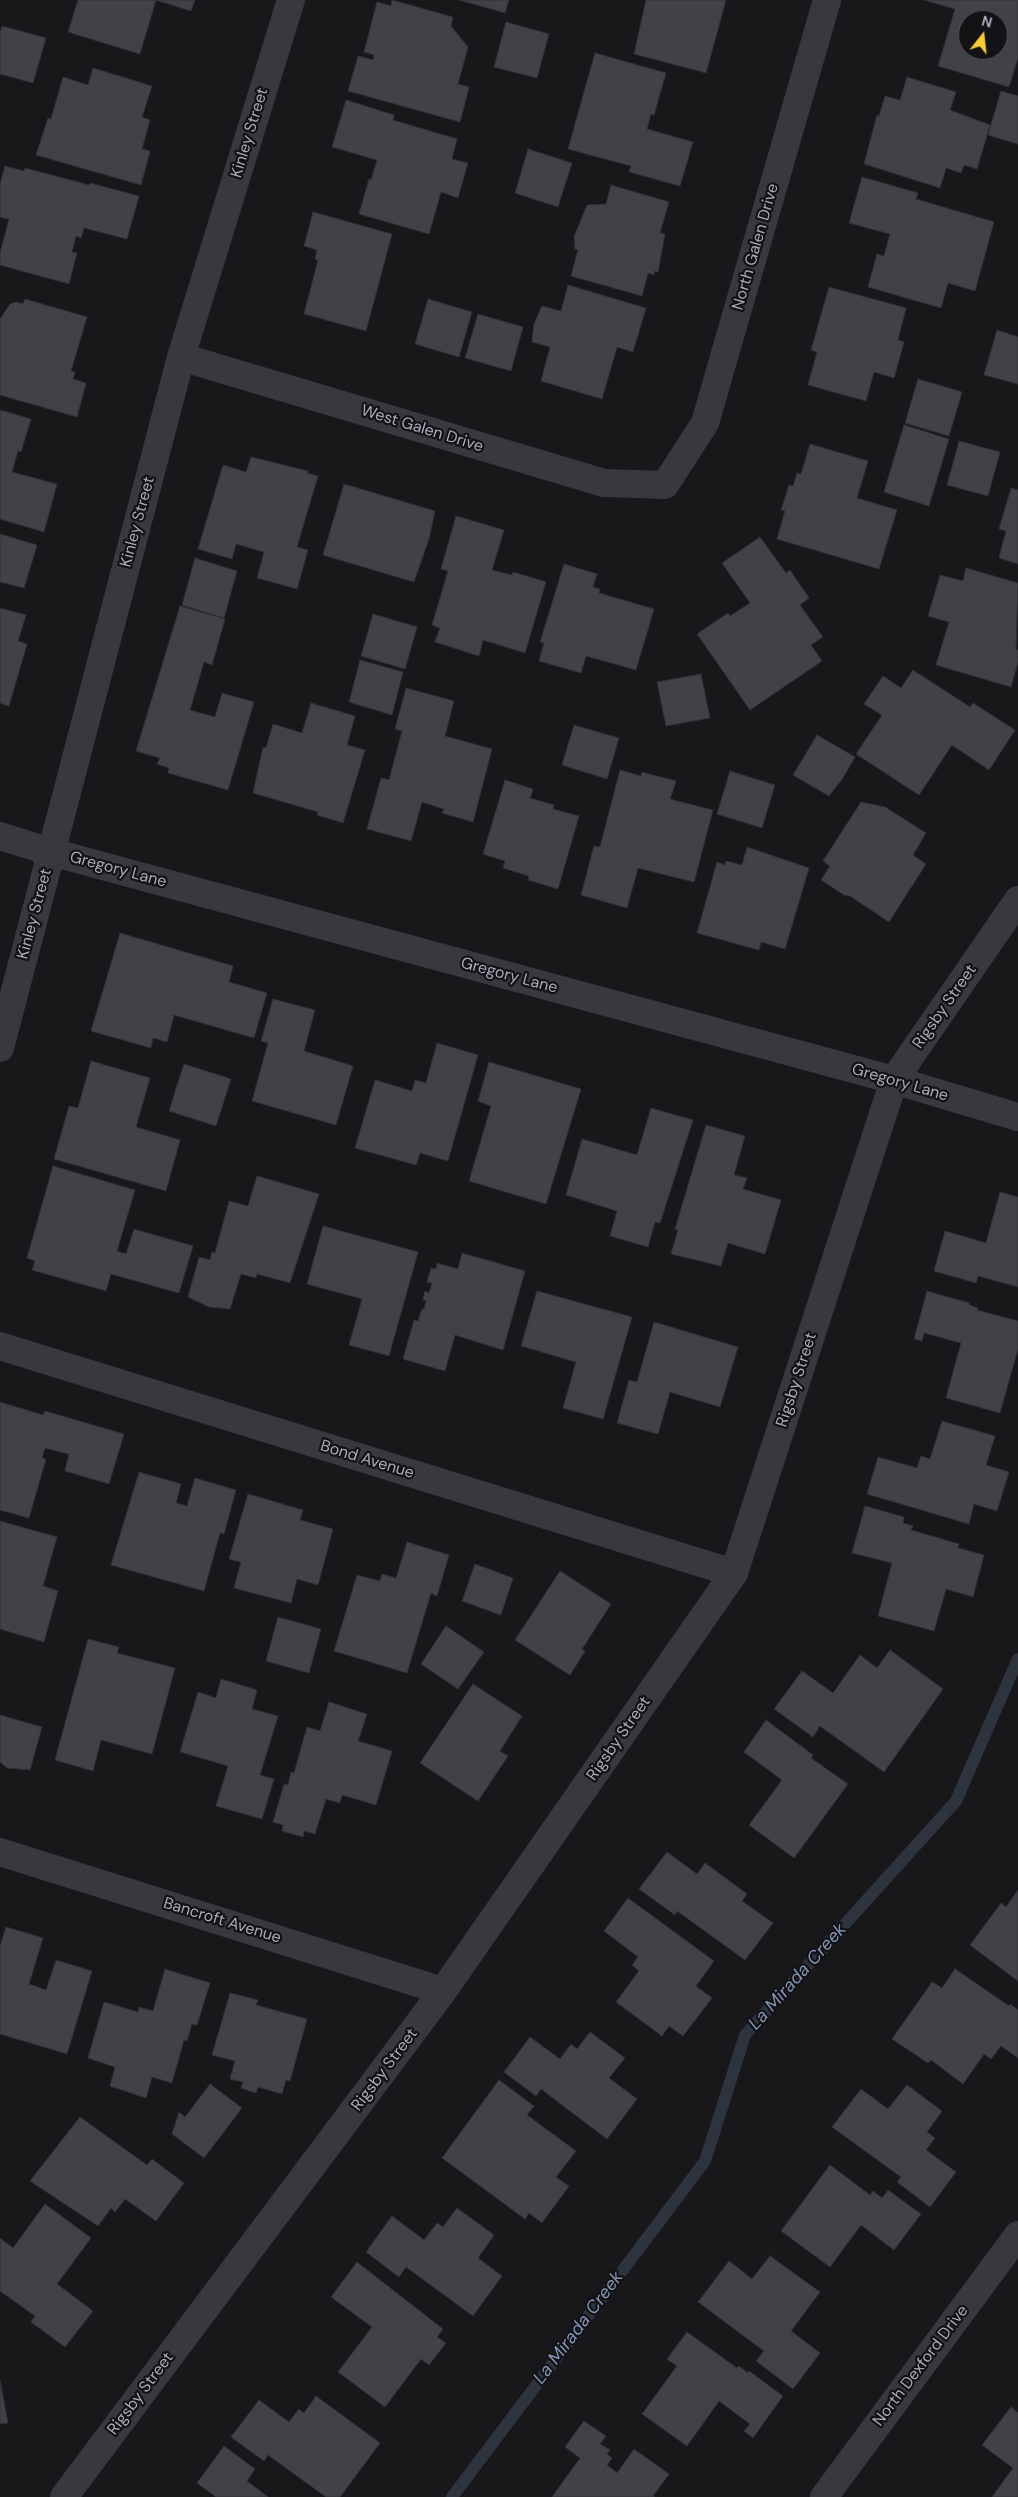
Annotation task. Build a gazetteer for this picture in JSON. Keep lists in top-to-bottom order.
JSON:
{
  "streets": {
    "street": [
      "Kinley Street",
      "North Galen Drive",
      "West Galen Drive",
      "Gregory Lane",
      "Rigsby Street",
      "Bond Avenue",
      "Bancroft Avenue",
      "North Dexford Drive"
    ]
  },
  "crossings": [
    ["Kinley Street", "West Galen Drive"],
    ["Kinley Street", "Gregory Lane"],
    ["North Galen Drive", "West Galen Drive"],
    ["Gregory Lane", "Rigsby Street"],
    ["Rigsby Street", "Bond Avenue"],
    ["Rigsby Street", "Bancroft Avenue"]
  ],
  "water": ["La Mirada Creek"],
  "north": "top"
}
